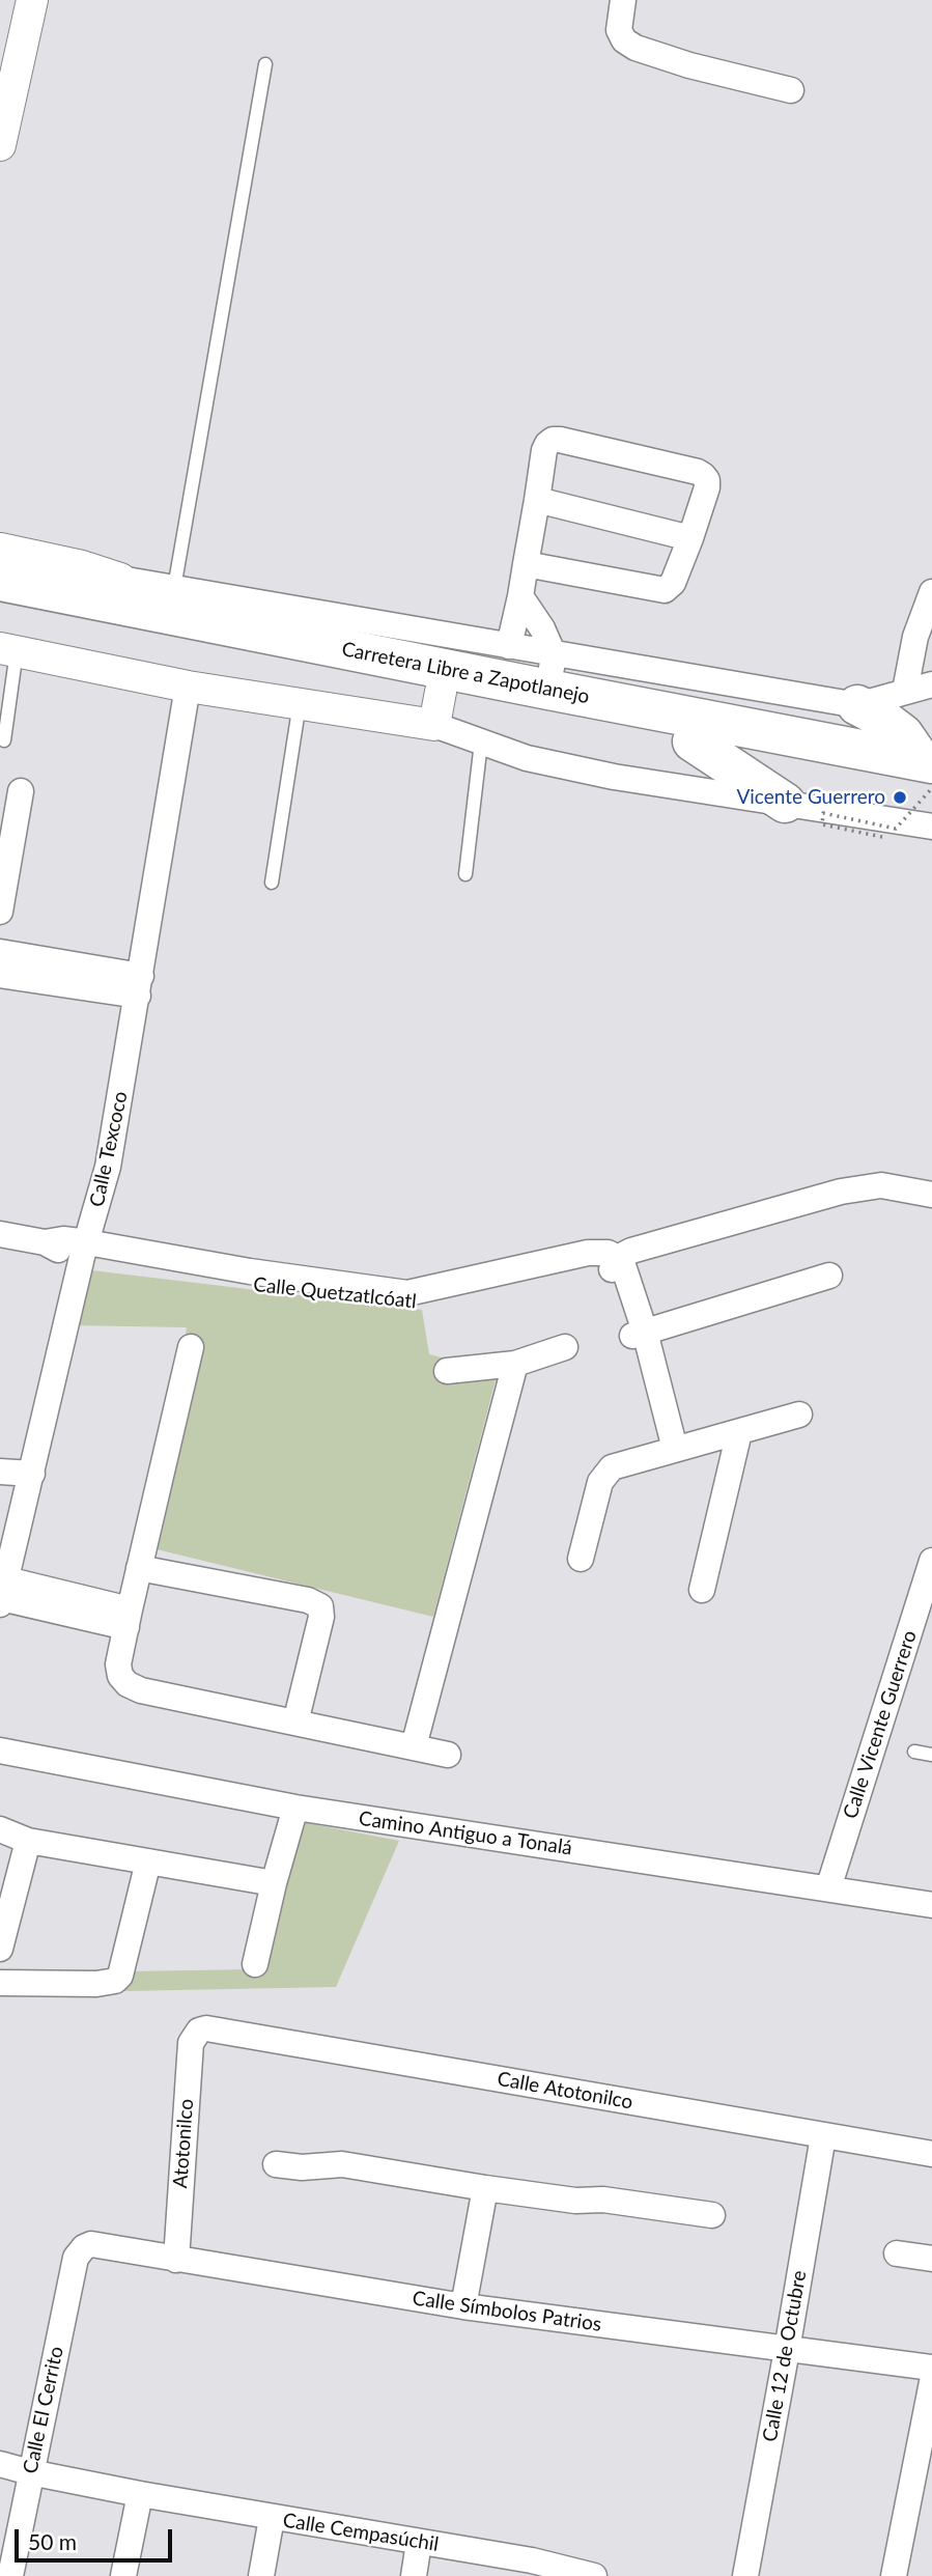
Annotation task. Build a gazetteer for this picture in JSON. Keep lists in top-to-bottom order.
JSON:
{
  "streets": {
    "main road": ["Carretera Libre a Zapotlanejo"],
    "street": [
      "Calle Texcoco",
      "Calle Quetzatlcóatl",
      "Calle Vicente Guerrero",
      "Camino Antiguo a Tonalá",
      "Calle Atotonilco",
      "Atotonilco",
      "Calle Símbolos Patrios",
      "Calle 12 de Octubre",
      "Calle El Cerrito",
      "Calle Cempasúchil"
    ]
  },
  "crossings": [
    ["Carretera Libre a Zapotlanejo", "Calle Texcoco"],
    ["Calle Texcoco", "Calle Quetzatlcóatl"],
    ["Calle Vicente Guerrero", "Camino Antiguo a Tonalá"],
    ["Calle Atotonilco", "Atotonilco"],
    ["Calle Atotonilco", "Calle 12 de Octubre"],
    ["Atotonilco", "Calle Símbolos Patrios"],
    ["Calle Símbolos Patrios", "Calle 12 de Octubre"],
    ["Calle Símbolos Patrios", "Calle El Cerrito"],
    ["Calle El Cerrito", "Calle Cempasúchil"]
  ],
  "places": ["Vicente Guerrero"],
  "scale_bar": "50 m"
}
